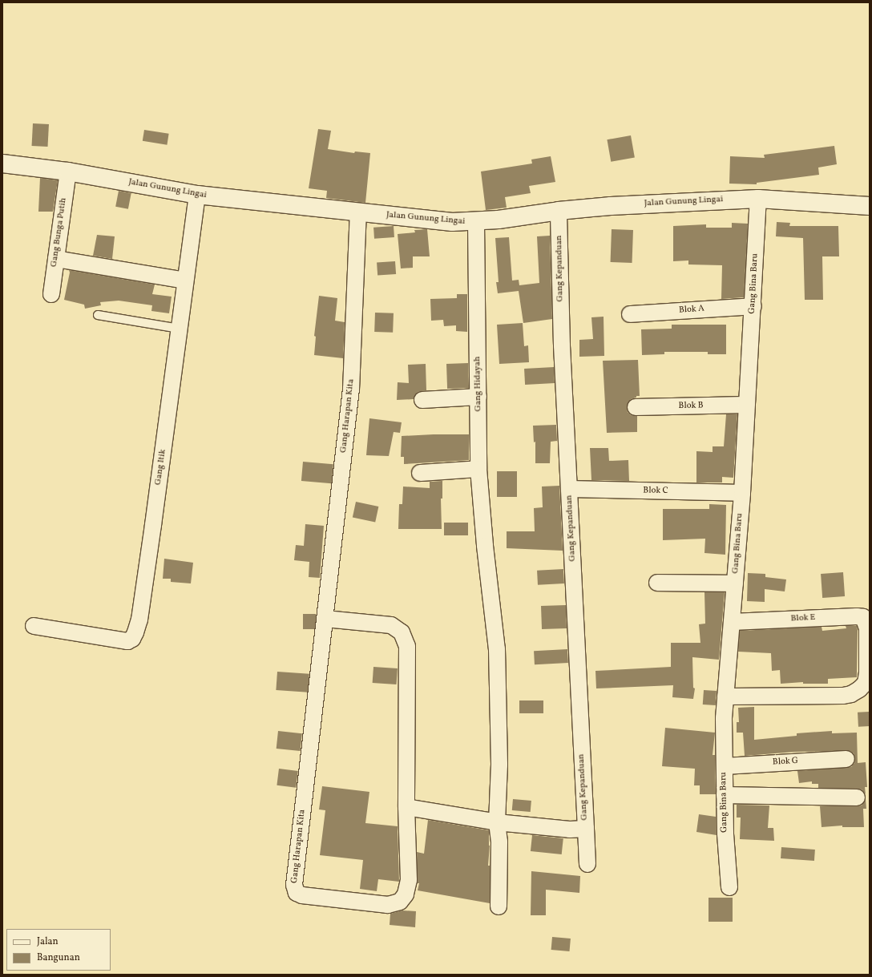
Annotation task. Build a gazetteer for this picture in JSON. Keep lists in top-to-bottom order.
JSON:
{
  "streets": {
    "street": [
      "Jalan Gunung Lingai",
      "Gang Bunga Putih",
      "Gang Kepanduan",
      "Gang Bina Baru",
      "Blok A",
      "Gang Hidayah",
      "Blok B",
      "Gang Harapan Kita",
      "Gang Itik",
      "Blok C",
      "Blok E",
      "Blok G"
    ]
  },
  "crossings": [
    ["Jalan Gunung Lingai", "Gang Bunga Putih"],
    ["Jalan Gunung Lingai", "Gang Kepanduan"],
    ["Jalan Gunung Lingai", "Gang Bina Baru"],
    ["Jalan Gunung Lingai", "Gang Hidayah"],
    ["Jalan Gunung Lingai", "Gang Harapan Kita"],
    ["Jalan Gunung Lingai", "Gang Itik"],
    ["Gang Kepanduan", "Gang Hidayah"],
    ["Gang Kepanduan", "Blok C"],
    ["Gang Bina Baru", "Blok A"],
    ["Gang Bina Baru", "Blok B"],
    ["Gang Bina Baru", "Blok C"],
    ["Gang Bina Baru", "Blok E"],
    ["Gang Bina Baru", "Blok G"]
  ],
  "legend": ["Jalan", "Bangunan"]
}
